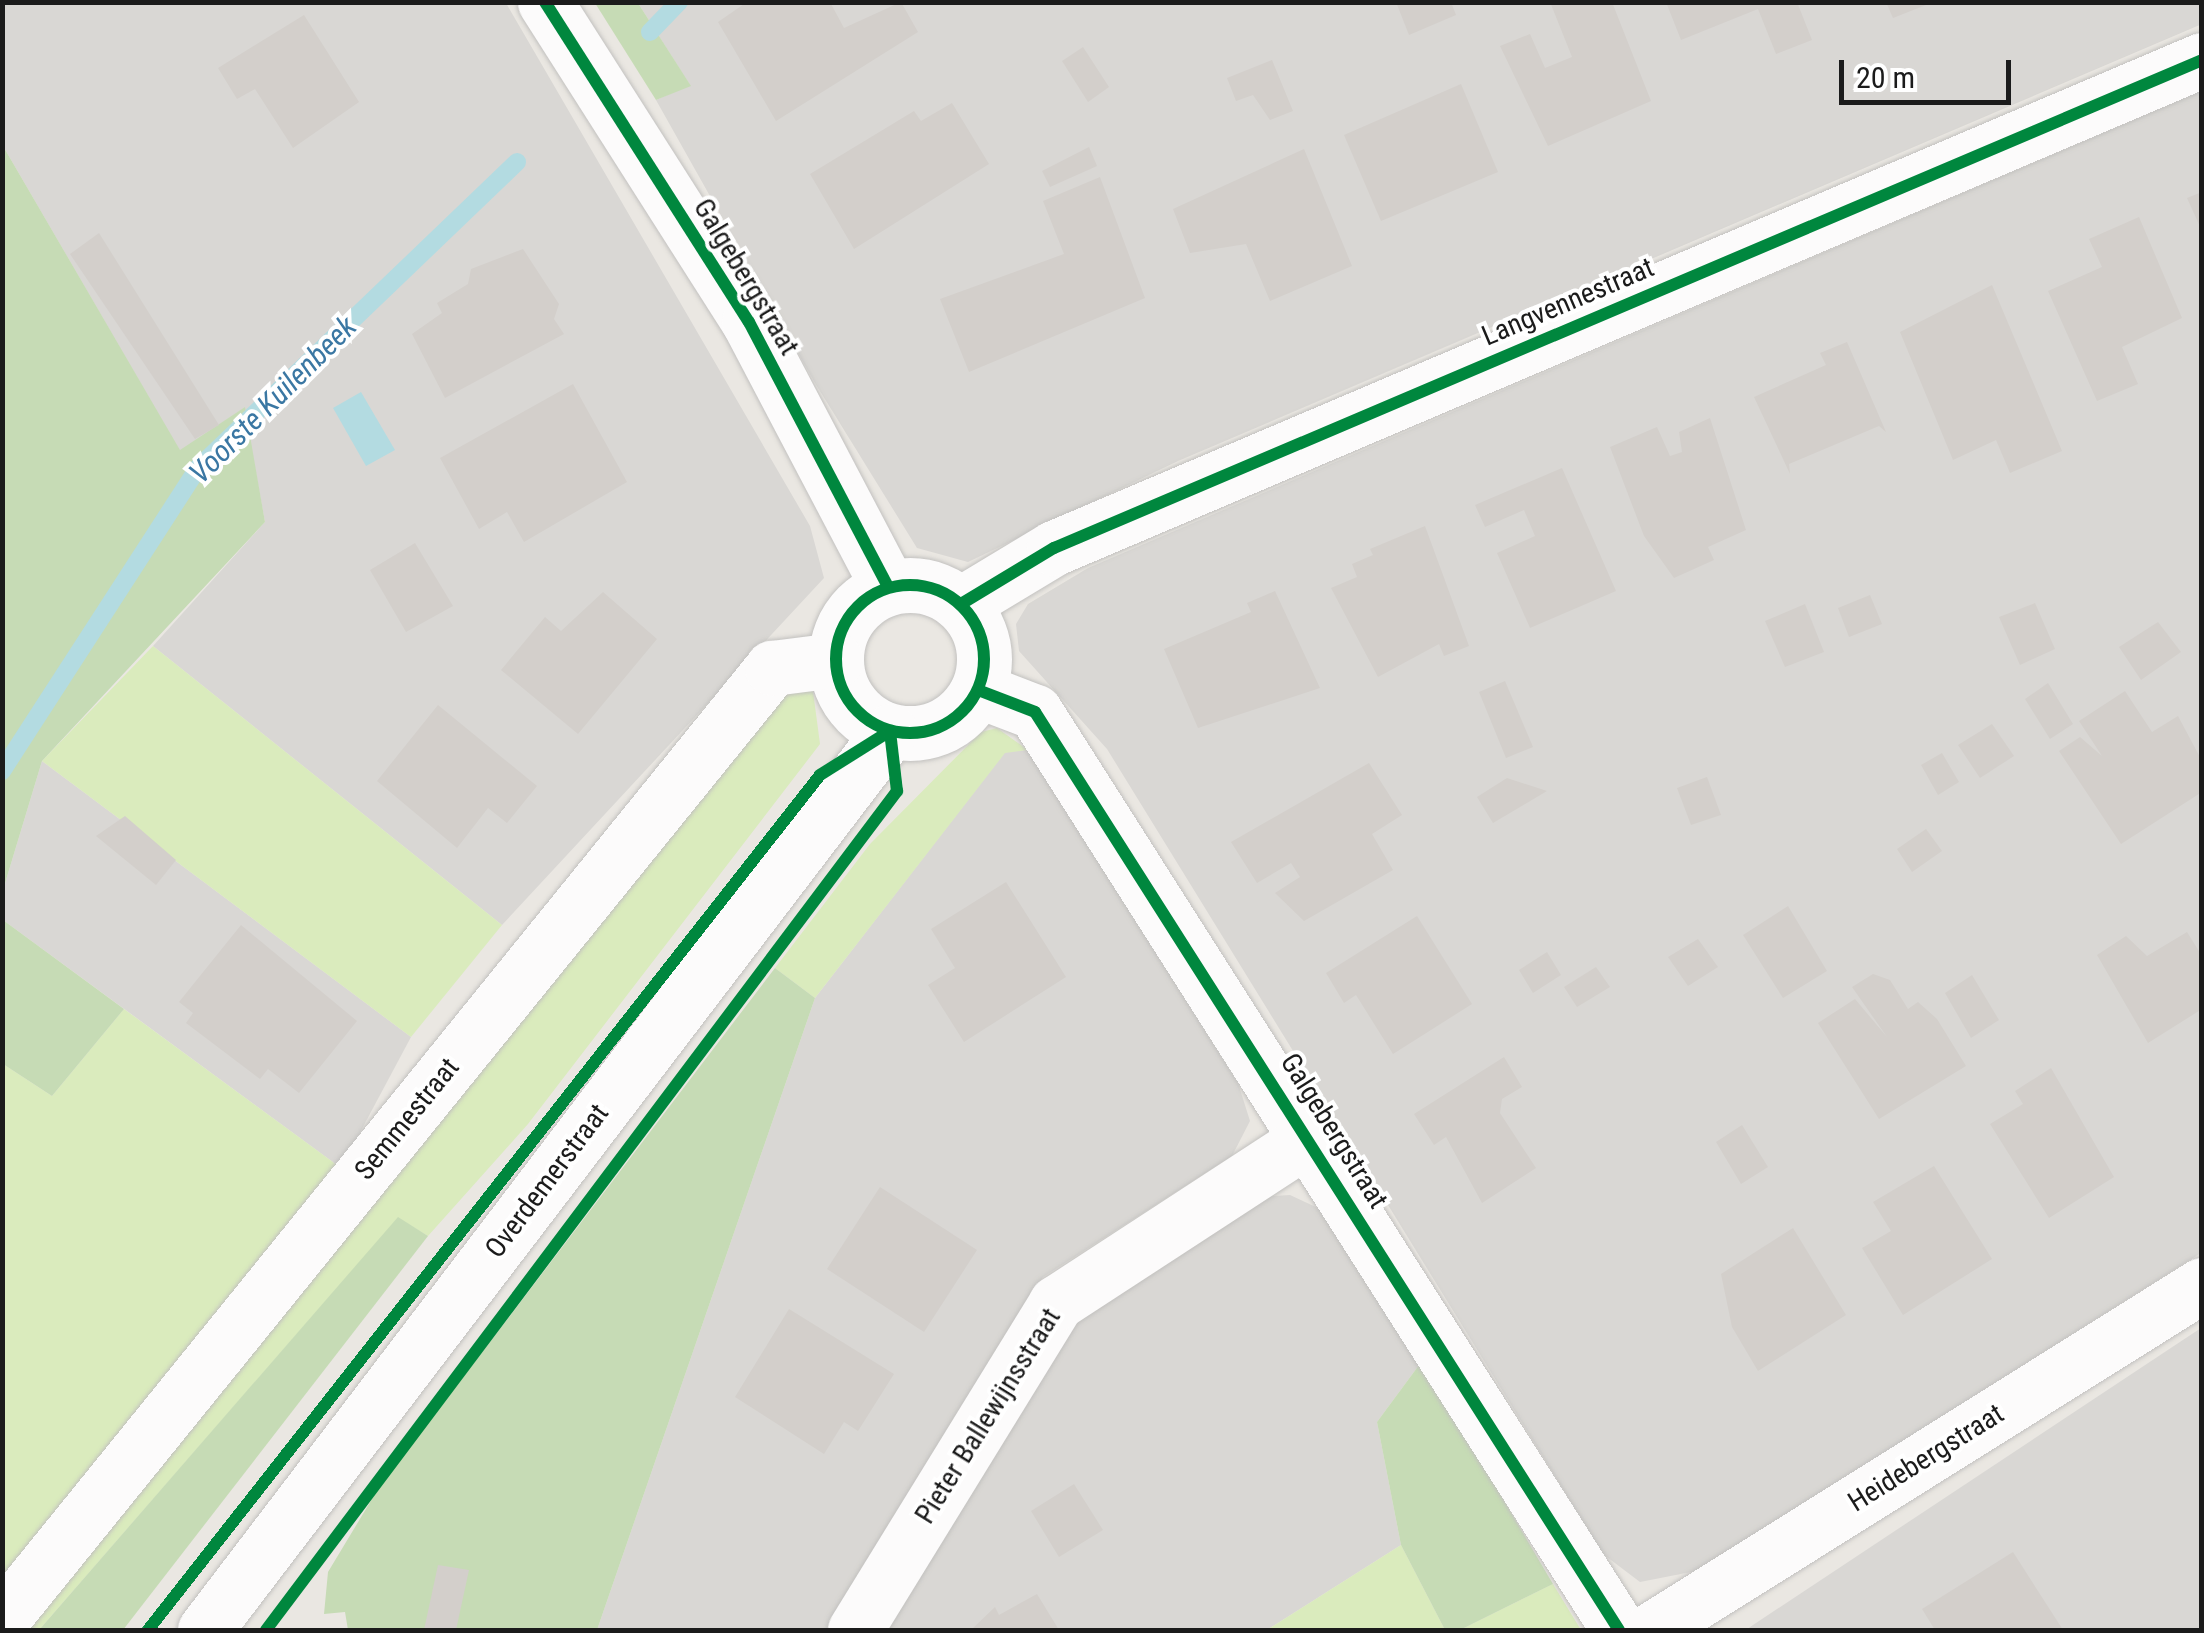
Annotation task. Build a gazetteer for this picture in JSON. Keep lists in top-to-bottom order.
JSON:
{
  "streets": {
    "street": [
      "Galgebergstraat",
      "Langvennestraat",
      "Semmestraat",
      "Overdemerstraat",
      "Pieter Ballewijnsstraat",
      "Heidebergstraat"
    ]
  },
  "crossings": [
    ["Galgebergstraat", "Langvennestraat"],
    ["Galgebergstraat", "Semmestraat"],
    ["Galgebergstraat", "Overdemerstraat"],
    ["Galgebergstraat", "Pieter Ballewijnsstraat"],
    ["Langvennestraat", "Semmestraat"],
    ["Langvennestraat", "Overdemerstraat"],
    ["Semmestraat", "Overdemerstraat"]
  ],
  "water": ["Voorste Kuilenbeek"],
  "scale_bar": "20 m"
}
